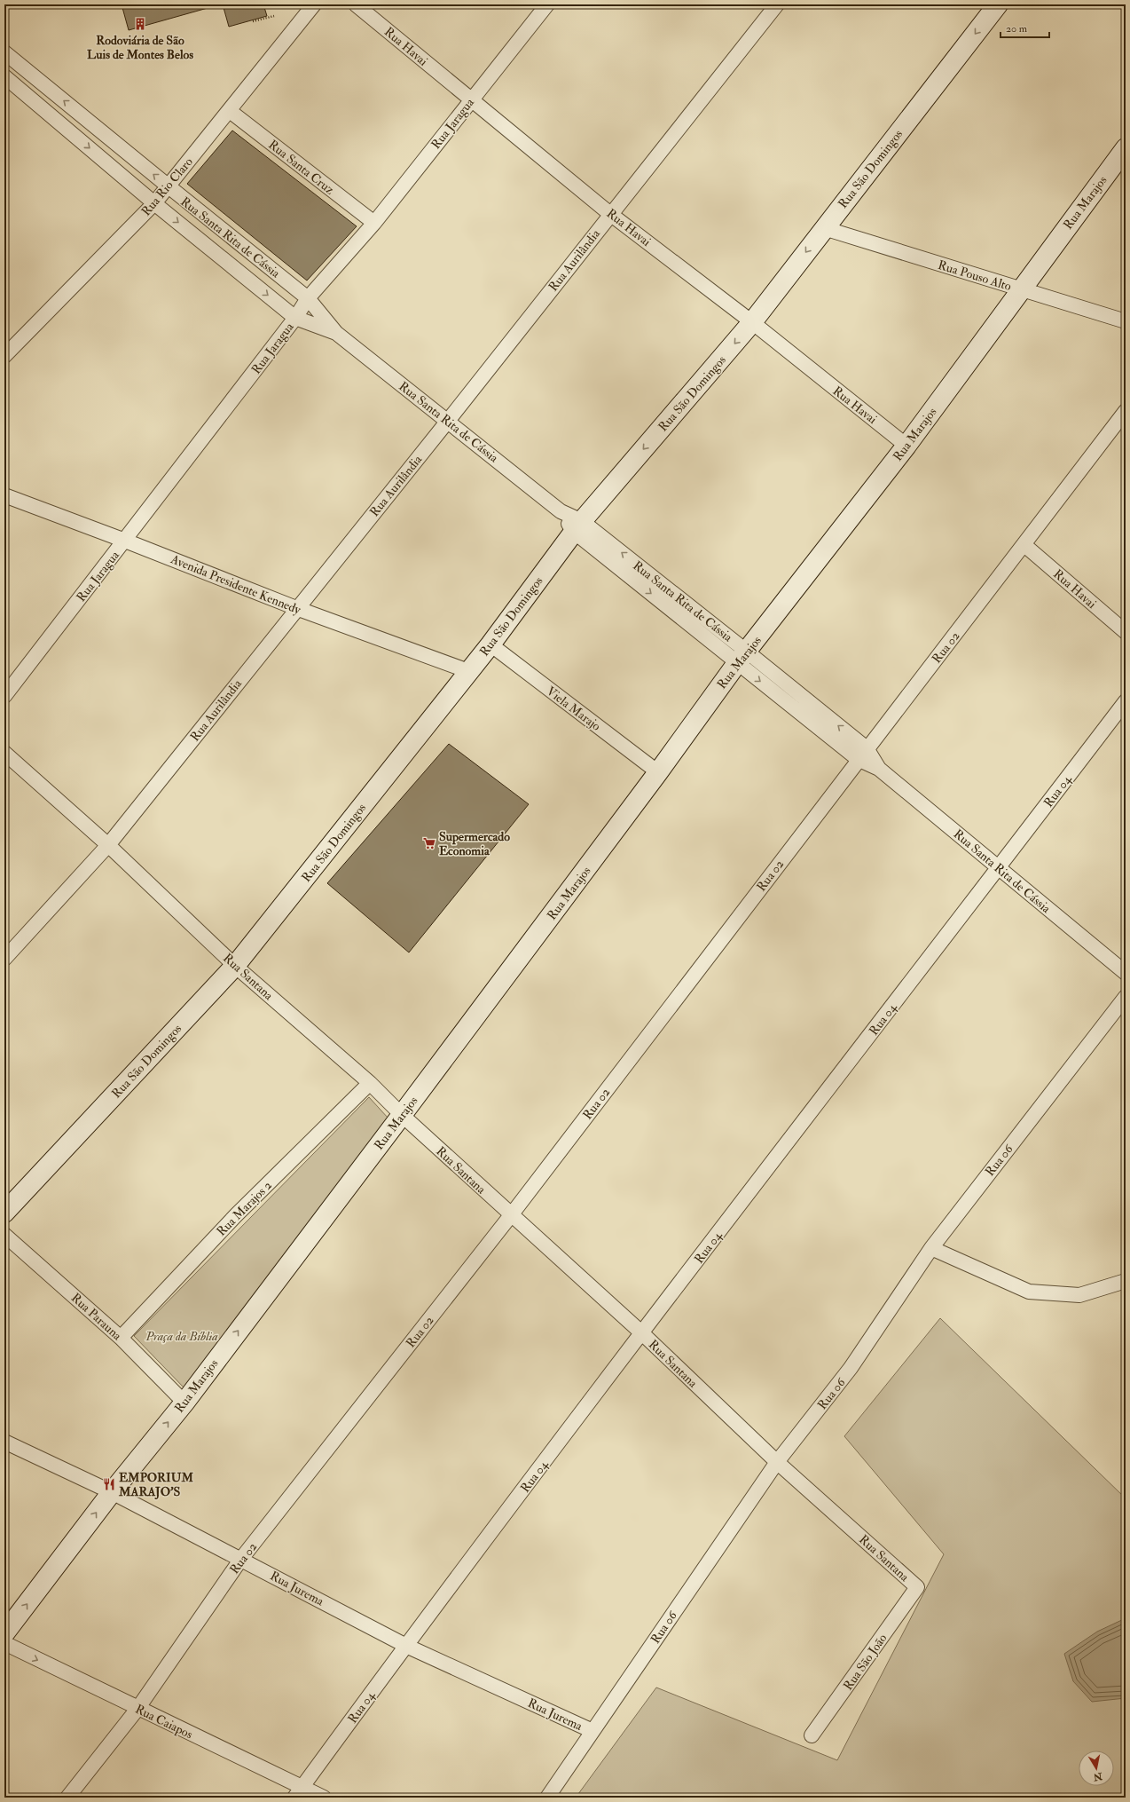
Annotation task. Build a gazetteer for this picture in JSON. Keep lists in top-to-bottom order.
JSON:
{
  "streets": {
    "street": [
      "Rua Havai",
      "Rua Jaragua",
      "Rua Santa Cruz",
      "Rua São Domingos",
      "Rua Rio Claro",
      "Rua Marajos",
      "Rua Santa Rita de Cássia",
      "Rua Aurilândia",
      "Rua Pouso Alto",
      "Avenida Presidente Kennedy",
      "Rua 02",
      "Viela Marajo",
      "Rua 04",
      "Rua Santana",
      "Rua 06",
      "Rua Marajos 2",
      "Rua Parauna",
      "Rua Jurema",
      "Rua São João",
      "Rua Caiapos"
    ]
  },
  "crossings": [
    ["Rua Havai", "Rua Jaragua"],
    ["Rua Havai", "Rua São Domingos"],
    ["Rua Havai", "Rua Marajos"],
    ["Rua Havai", "Rua Aurilândia"],
    ["Rua Havai", "Rua 02"],
    ["Rua Jaragua", "Rua Santa Cruz"],
    ["Rua Jaragua", "Rua Santa Rita de Cássia"],
    ["Rua Jaragua", "Avenida Presidente Kennedy"],
    ["Rua Santa Cruz", "Rua Rio Claro"],
    ["Rua São Domingos", "Rua Santa Rita de Cássia"],
    ["Rua São Domingos", "Rua Pouso Alto"],
    ["Rua São Domingos", "Avenida Presidente Kennedy"],
    ["Rua São Domingos", "Viela Marajo"],
    ["Rua São Domingos", "Rua Santana"],
    ["Rua Rio Claro", "Rua Santa Rita de Cássia"],
    ["Rua Marajos", "Rua Santa Rita de Cássia"],
    ["Rua Marajos", "Rua Pouso Alto"],
    ["Rua Marajos", "Viela Marajo"],
    ["Rua Marajos", "Rua Santana"],
    ["Rua Marajos", "Rua Parauna"],
    ["Rua Marajos", "Rua Jurema"],
    ["Rua Santa Rita de Cássia", "Rua Aurilândia"],
    ["Rua Santa Rita de Cássia", "Rua 02"],
    ["Rua Santa Rita de Cássia", "Rua 04"],
    ["Rua Aurilândia", "Avenida Presidente Kennedy"],
    ["Rua Aurilândia", "Rua Santana"],
    ["Rua 02", "Rua Santana"],
    ["Rua 02", "Rua Jurema"],
    ["Rua 02", "Rua Caiapos"],
    ["Rua 04", "Rua Santana"],
    ["Rua 04", "Rua Jurema"],
    ["Rua 04", "Rua Caiapos"],
    ["Rua Santana", "Rua 06"],
    ["Rua Santana", "Rua Marajos 2"],
    ["Rua Santana", "Rua São João"],
    ["Rua 06", "Rua Jurema"],
    ["Rua Marajos 2", "Rua Parauna"]
  ],
  "one_way": ["Rua São Domingos", "Rua Marajos", "Rua Caiapos"],
  "parks": ["Praça da Bíblia"],
  "places": {
    "building": ["Rodoviária de São Luis de Montes Belos"],
    "supermarket": ["Supermercado Economia"],
    "restaurant": ["EMPORIUM MARAJO’S"]
  },
  "scale_bar": "20 m",
  "north": "bottom"
}
